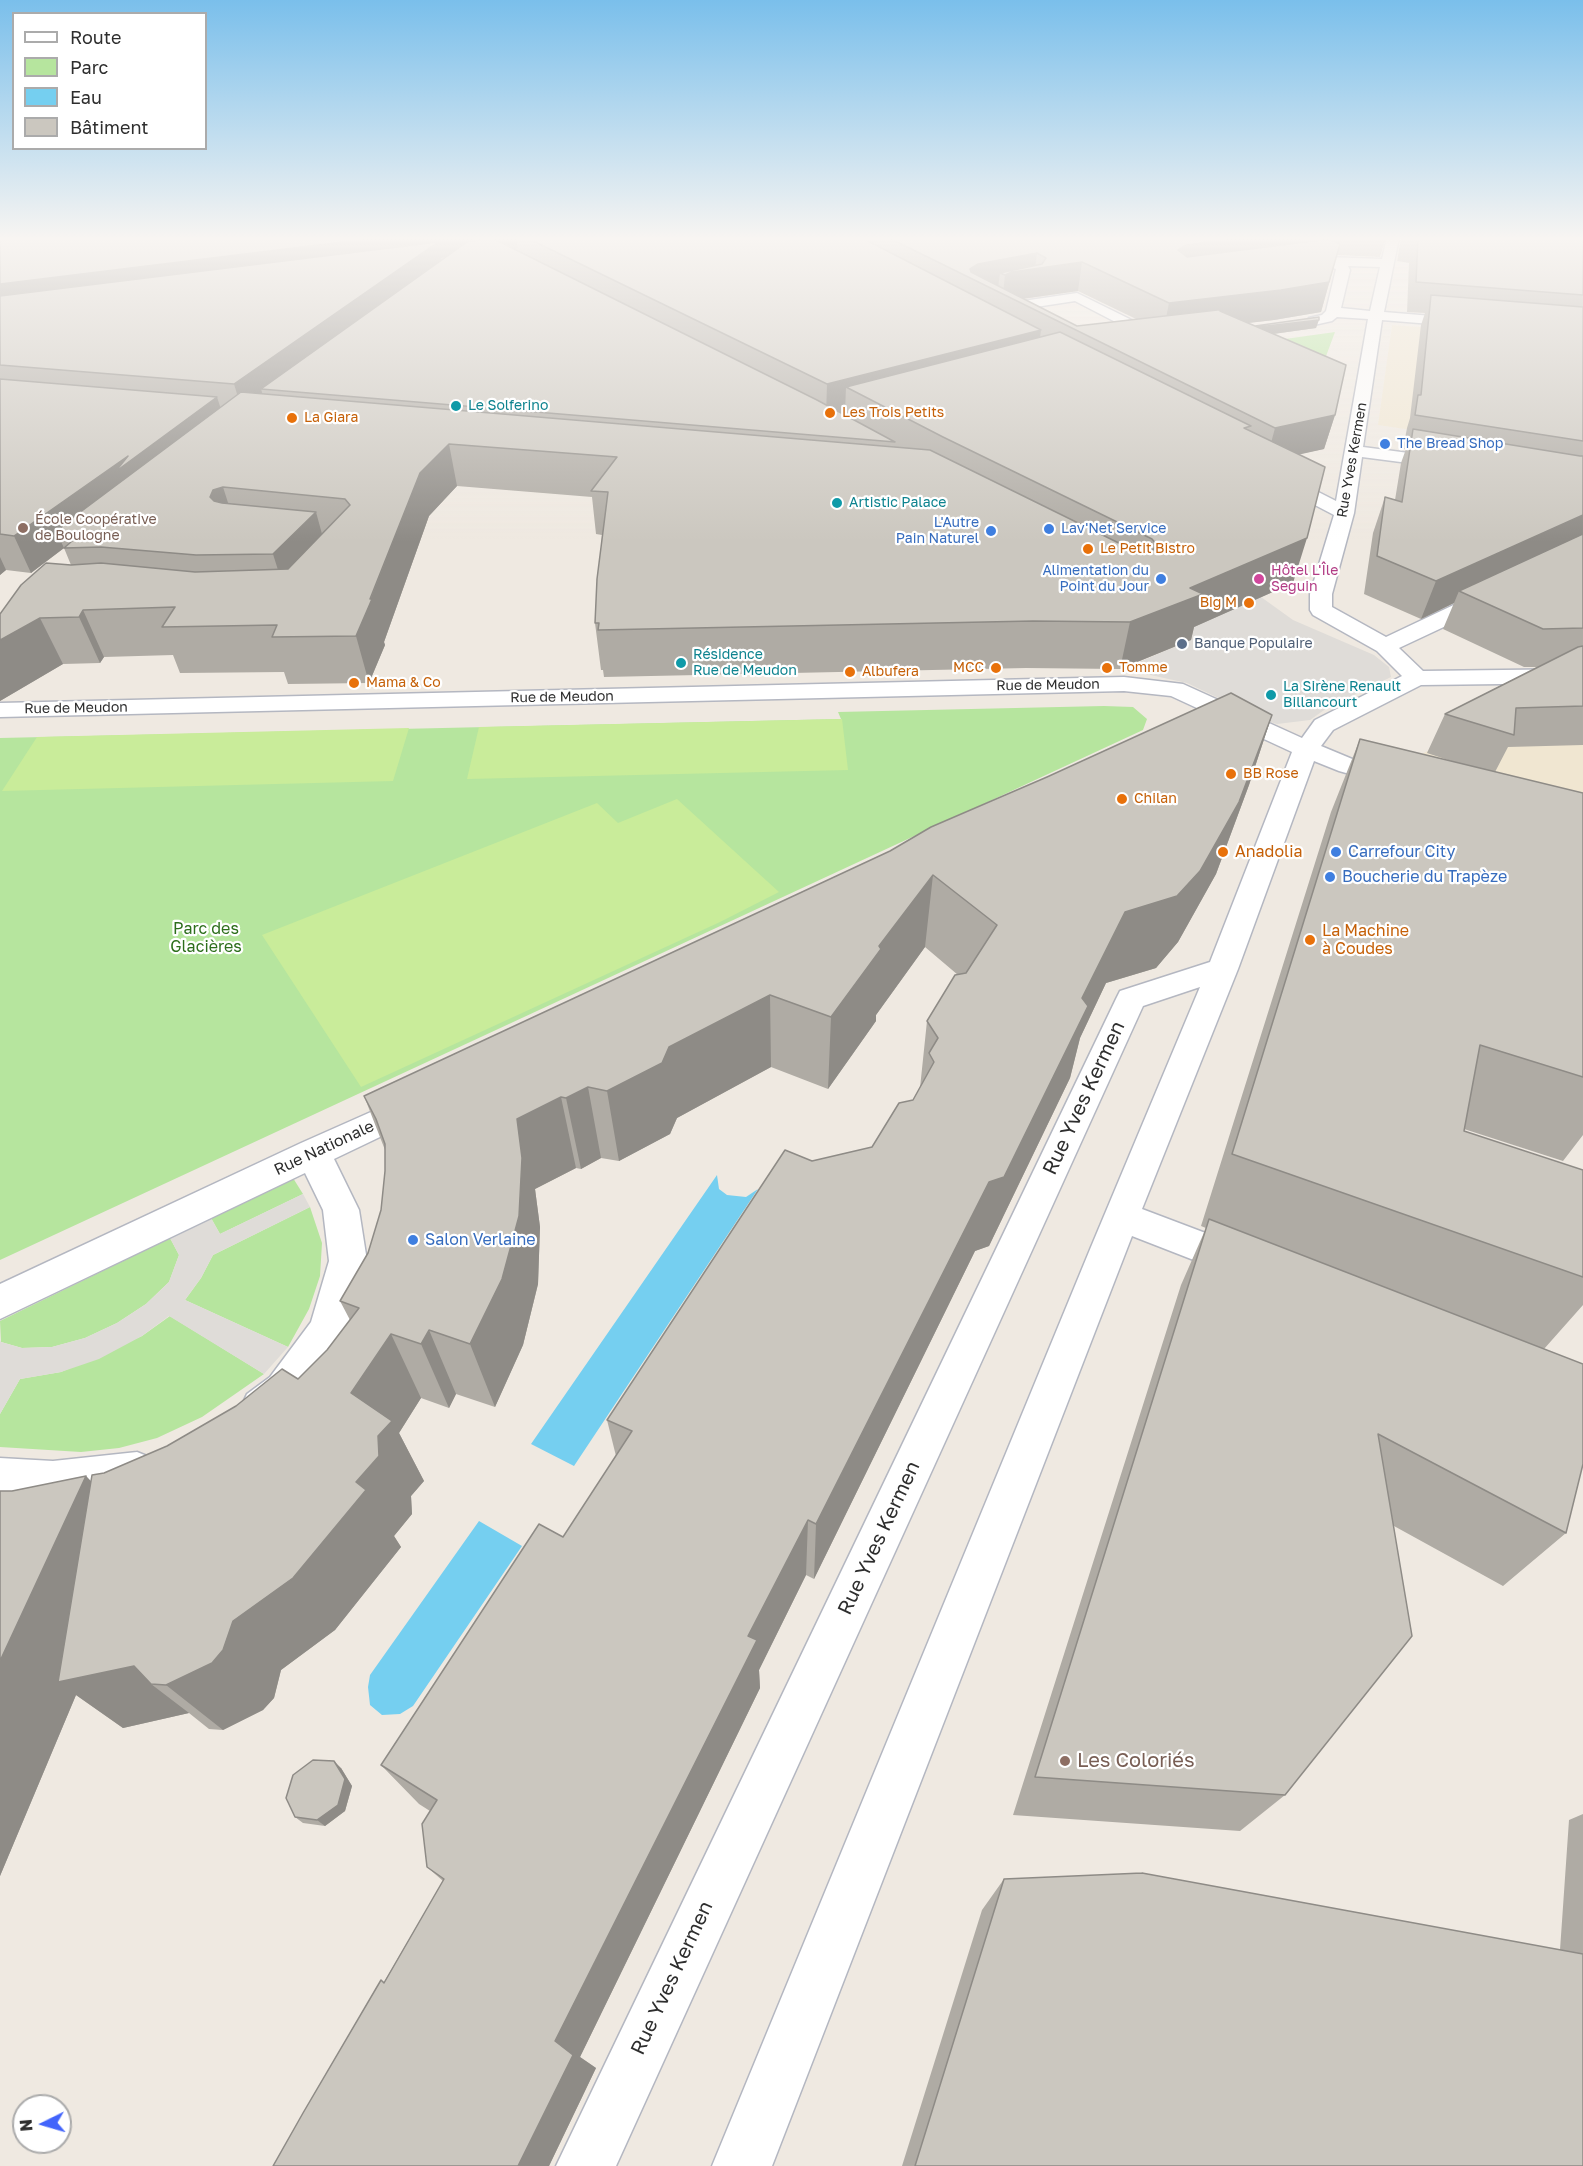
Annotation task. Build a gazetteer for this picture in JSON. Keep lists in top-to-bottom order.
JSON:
{
  "streets": {
    "street": ["Rue Yves Kermen", "Rue de Meudon", "Rue Nationale"]
  },
  "parks": ["Parc des Glacières"],
  "places": [
    "Le Solferino",
    "Les Trois Petits",
    "La Giara",
    "The Bread Shop",
    "Artistic Palace",
    "École Coopérative de Boulogne",
    "Lav'Net Service",
    "L'Autre Pain Naturel",
    "Le Petit Bistro",
    "Alimentation du Point du Jour",
    "Hôtel L'Île Seguin",
    "Big M",
    "Banque Populaire",
    "Résidence Rue de Meudon",
    "MCC",
    "Tomme",
    "Albufera",
    "Mama & Co",
    "La Sirène Renault Billancourt",
    "BB Rose",
    "Chilan",
    "Anadolia",
    "Carrefour City",
    "Boucherie du Trapèze",
    "La Machine à Coudes",
    "Salon Verlaine",
    "Les Coloriés"
  ],
  "legend": [
    "Route",
    "Parc",
    "Eau",
    "Bâtiment"
  ],
  "north": "left"
}
